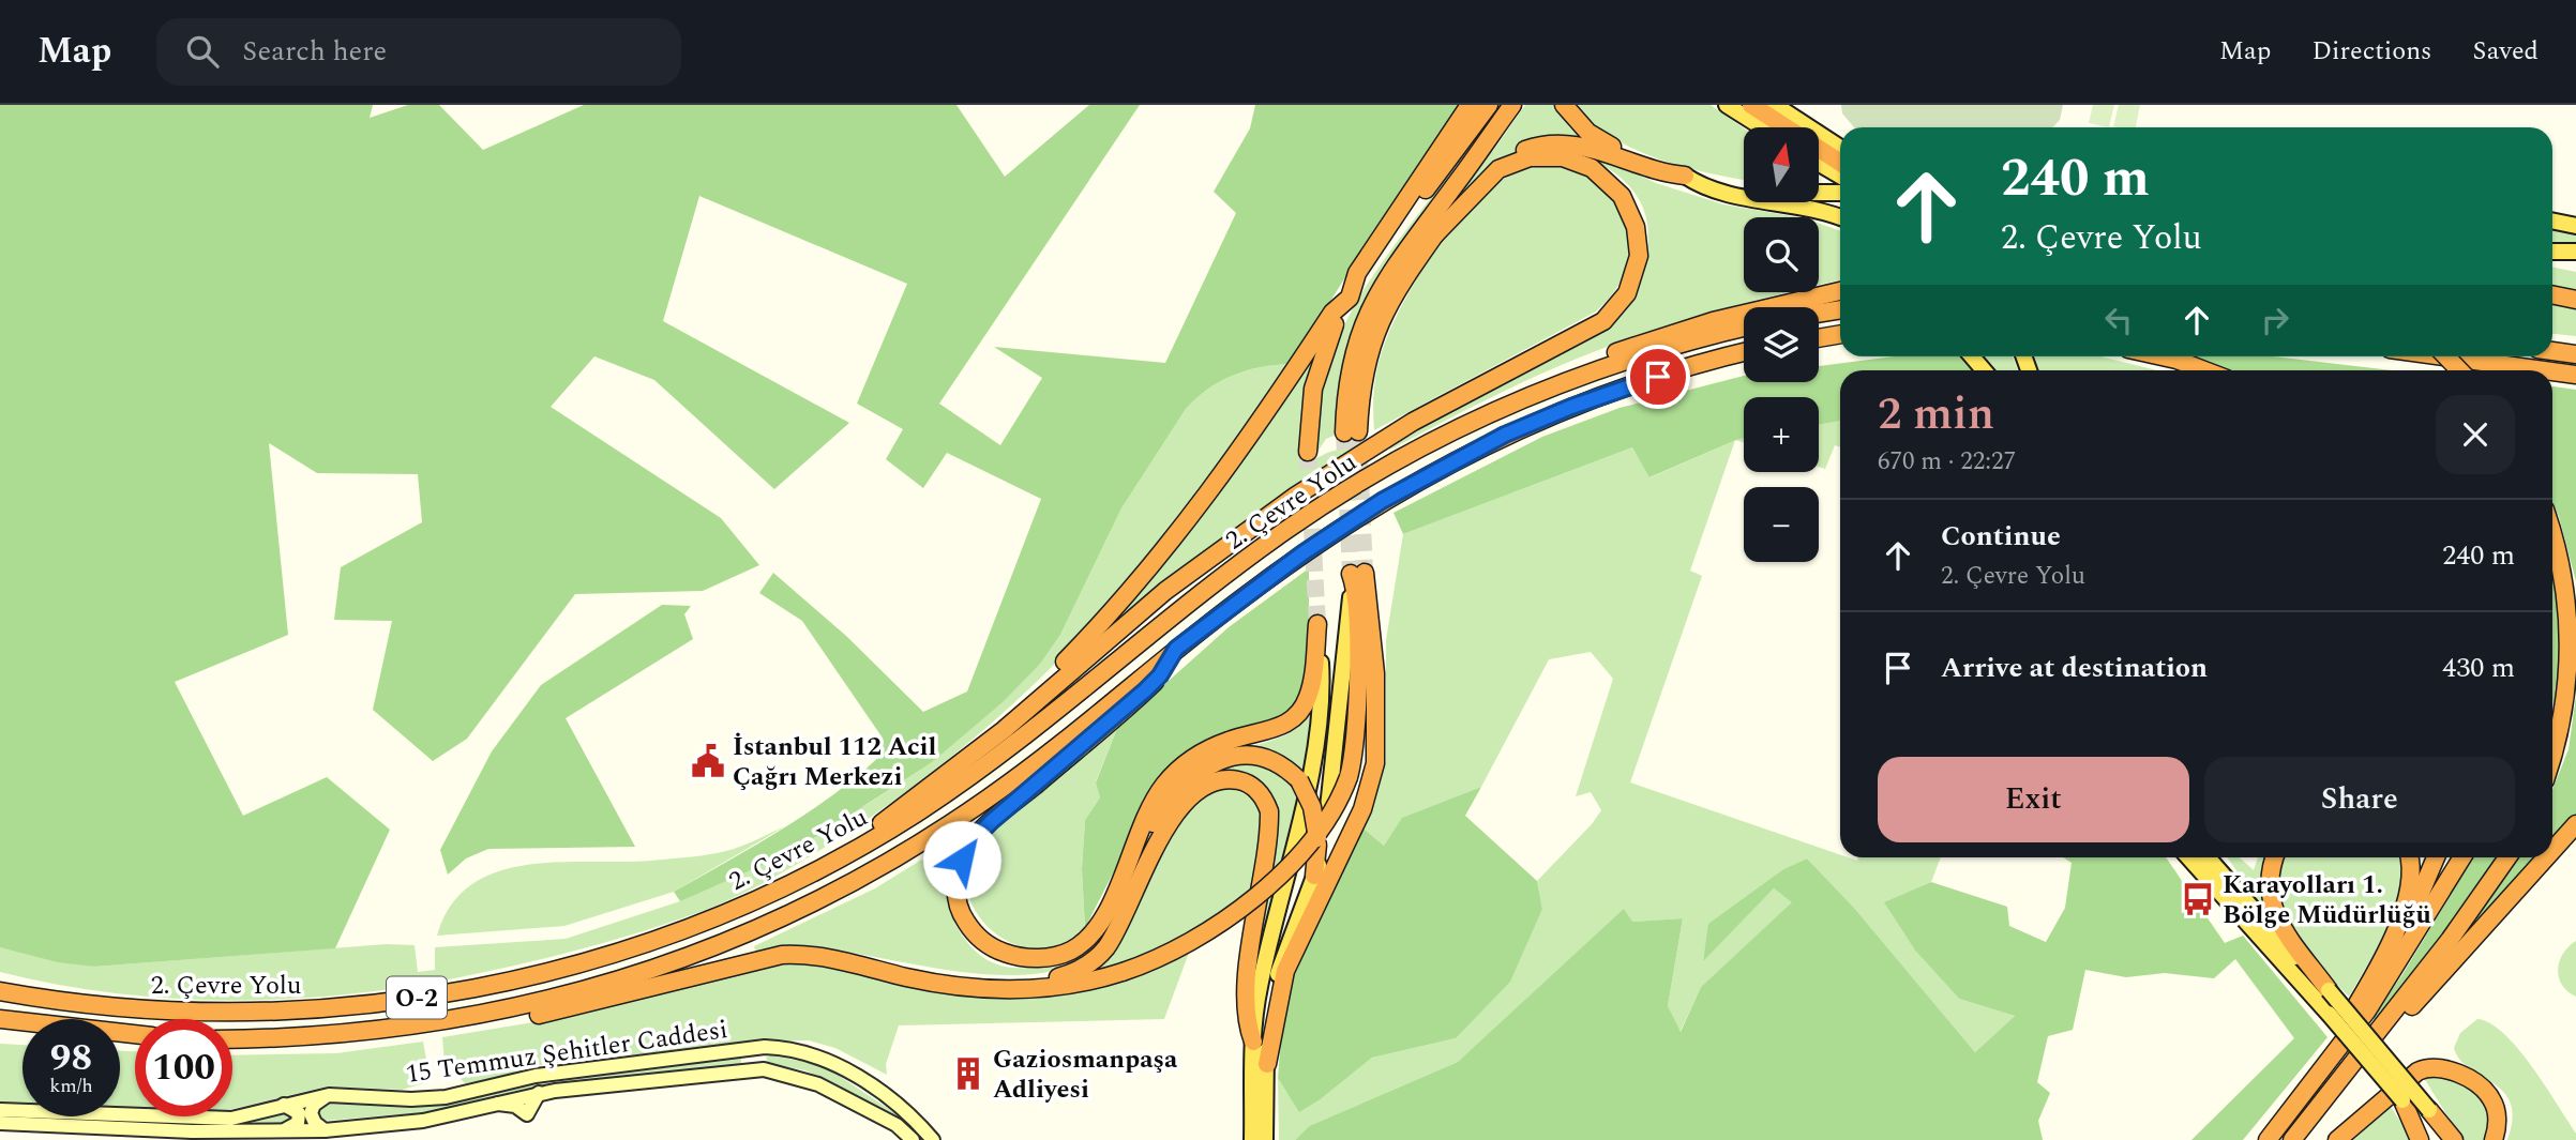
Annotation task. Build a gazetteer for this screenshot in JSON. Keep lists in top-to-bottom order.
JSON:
{
  "streets": {
    "highway": ["2. Çevre Yolu", "O-2"],
    "main road": ["15 Temmuz Şehitler Caddesi"]
  },
  "places": {
    "public building": ["İstanbul 112 Acil Çağrı Merkezi"],
    "bus stop": ["Karayolları 1. Bölge Müdürlüğü"],
    "building": ["Gaziosmanpaşa Adliyesi"]
  },
  "north": "top",
  "page": {
    "header": "Map",
    "search": "Search here",
    "nav": ["Map", "Directions", "Saved"],
    "map_buttons": ["+", "−"],
    "turn": ["240 m", "2. Çevre Yolu"],
    "heading": ["2 min", "670 m · 22:27"],
    "list": [
      {
        "name": "Continue",
        "note": "2. Çevre Yolu",
        "value": "240 m"
      },
      {
        "name": "Arrive at destination",
        "value": "430 m"
      }
    ],
    "buttons": ["Exit", "Share"],
    "speed": "98 km/h",
    "limit": "100"
  }
}
